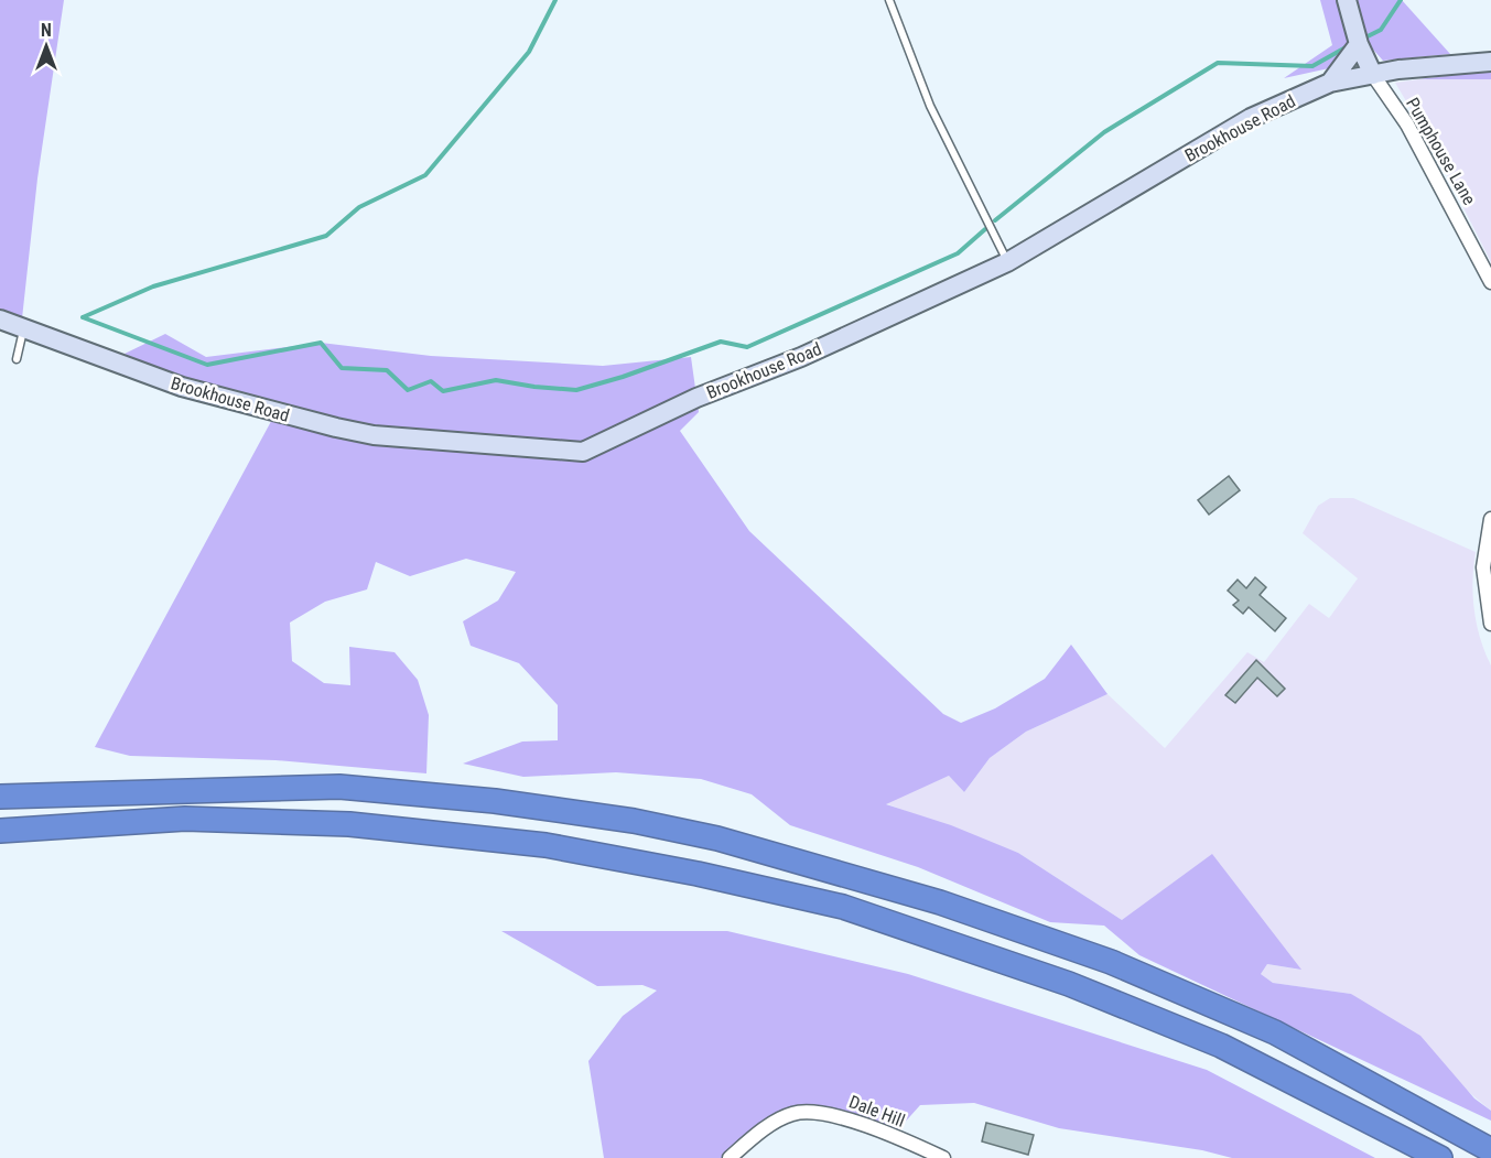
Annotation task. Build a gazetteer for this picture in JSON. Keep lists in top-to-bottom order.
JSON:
{
  "streets": {
    "street": ["Brookhouse Road", "Pumphouse Lane", "Dale Hill"]
  },
  "crossings": [
    ["Brookhouse Road", "Pumphouse Lane"]
  ],
  "north": "top"
}
